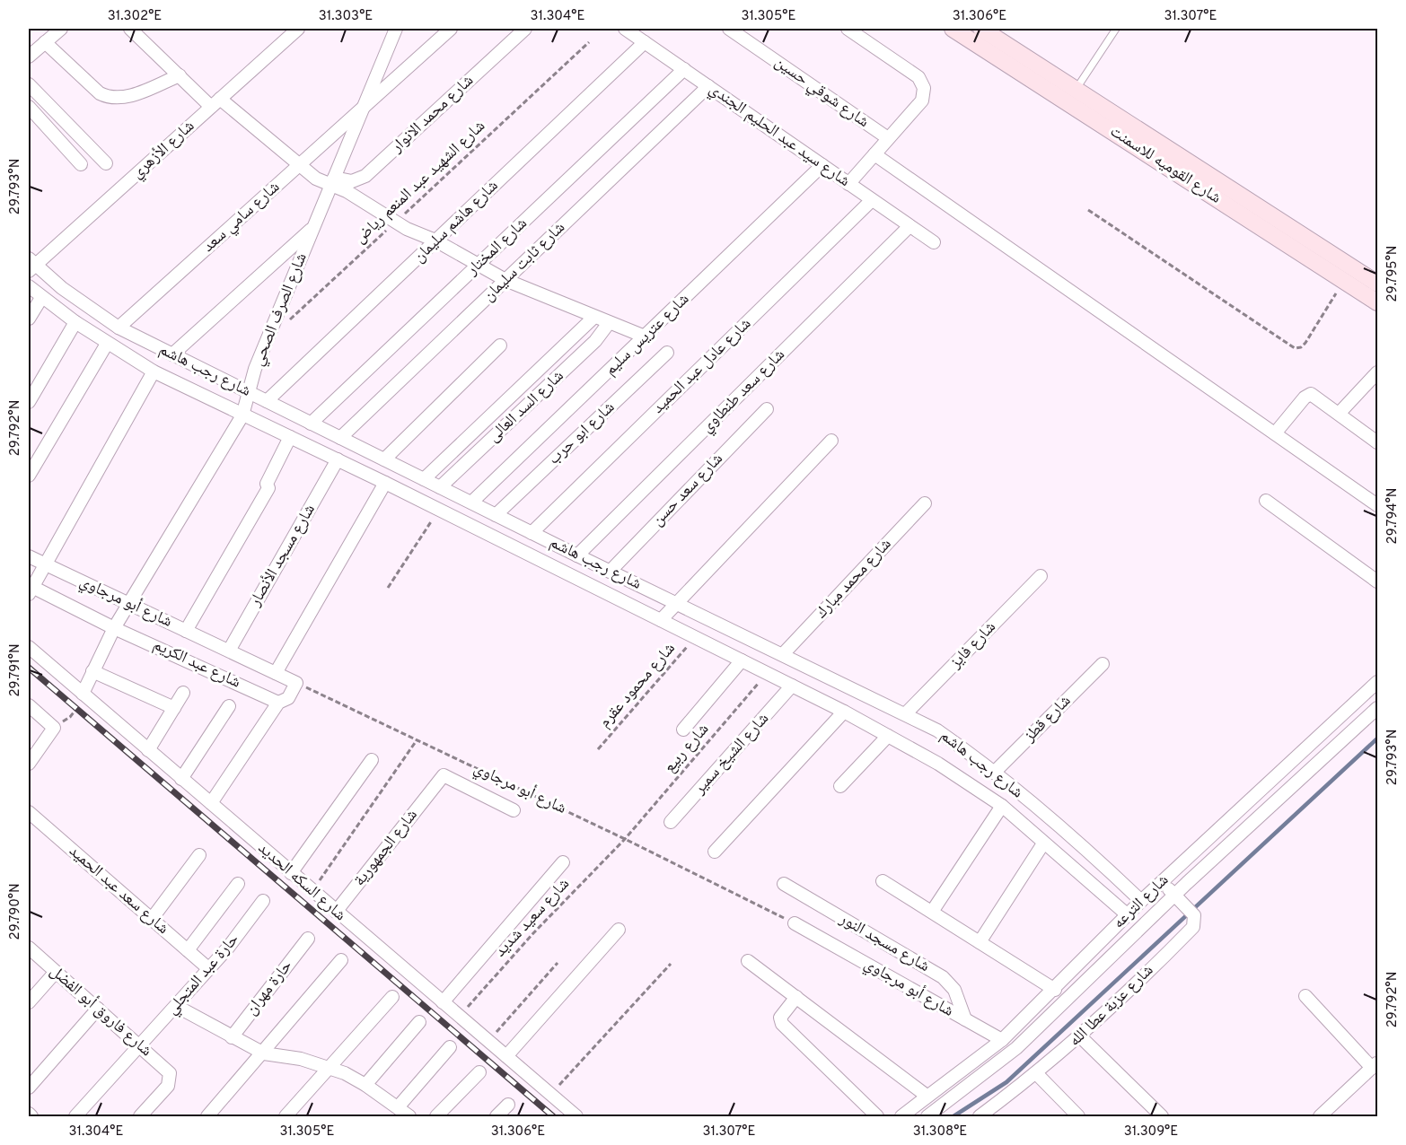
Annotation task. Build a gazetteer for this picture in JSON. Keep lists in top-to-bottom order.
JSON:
{
  "streets": {
    "main road": ["شارع القوميه للاسمنت"],
    "street": [
      "شارع شوقي حسين",
      "شارع محمد الانوار",
      "شارع سيد عبد الحليم الجندي",
      "شارع الأزهري",
      "شارع سامي سعد",
      "شارع هاشم سليمان",
      "شارع المختار",
      "شارع ثابت سليمان",
      "شارع الصرف الصحي",
      "شارع عتريس سليم",
      "شارع عادل عبد الحميد",
      "شارع رجب هاشم",
      "شارع سعد طنطاوي",
      "شارع السد العالى",
      "شارع ابو حرب",
      "شارع سعد حسن",
      "شارع مسجد الأنصار",
      "شارع محمد مبارك",
      "شارع أبو مرجاوي",
      "شارع فايز",
      "شارع عبد الكريم",
      "شارع قطز",
      "شارع الشيخ سمير",
      "شارع الجمهورية",
      "شارع السكه الحديد",
      "شارع سعد عبد الحميد",
      "شارع الترعه",
      "شارع مسجد النور",
      "حارة عبد المتجلي",
      "حارة مهران",
      "شارع عزبة عطا الله",
      "شارع فاروق أبو الفضل"
    ],
    "path": [
      "شارع الشهيد عبد المنعم رياض",
      "شارع محمود عقرم",
      "شارع ربيع",
      "شارع سعيد شديد"
    ]
  },
  "crossings": [
    ["شارع محمد الانوار", "شارع الصرف الصحي"],
    ["شارع سيد عبد الحليم الجندي", "شارع هاشم سليمان"],
    ["شارع سيد عبد الحليم الجندي", "شارع المختار"],
    ["شارع سيد عبد الحليم الجندي", "شارع ثابت سليمان"],
    ["شارع سيد عبد الحليم الجندي", "شارع عتريس سليم"],
    ["شارع سيد عبد الحليم الجندي", "شارع عادل عبد الحميد"],
    ["شارع سيد عبد الحليم الجندي", "شارع سعد طنطاوي"],
    ["شارع الأزهري", "شارع رجب هاشم"],
    ["شارع الشهيد عبد المنعم رياض", "شارع الصرف الصحي"],
    ["شارع سامي سعد", "شارع الصرف الصحي"],
    ["شارع سامي سعد", "شارع رجب هاشم"],
    ["شارع هاشم سليمان", "شارع رجب هاشم"],
    ["شارع المختار", "شارع رجب هاشم"],
    ["شارع ثابت سليمان", "شارع رجب هاشم"],
    ["شارع الصرف الصحي", "شارع رجب هاشم"],
    ["شارع الصرف الصحي", "شارع أبو مرجاوي"],
    ["شارع الصرف الصحي", "شارع عبد الكريم"],
    ["شارع الصرف الصحي", "شارع السكه الحديد"],
    ["شارع عتريس سليم", "شارع رجب هاشم"],
    ["شارع عادل عبد الحميد", "شارع رجب هاشم"],
    ["شارع رجب هاشم", "شارع سعد طنطاوي"],
    ["شارع رجب هاشم", "شارع السد العالى"],
    ["شارع رجب هاشم", "شارع ابو حرب"],
    ["شارع رجب هاشم", "شارع سعد حسن"],
    ["شارع رجب هاشم", "شارع مسجد الأنصار"],
    ["شارع رجب هاشم", "شارع محمد مبارك"],
    ["شارع رجب هاشم", "شارع فايز"],
    ["شارع رجب هاشم", "شارع محمود عقرم"],
    ["شارع رجب هاشم", "شارع قطز"],
    ["شارع رجب هاشم", "شارع ربيع"],
    ["شارع رجب هاشم", "شارع الشيخ سمير"],
    ["شارع رجب هاشم", "شارع الترعه"],
    ["شارع مسجد الأنصار", "شارع أبو مرجاوي"],
    ["شارع أبو مرجاوي", "شارع ربيع"],
    ["شارع أبو مرجاوي", "شارع الترعه"],
    ["شارع أبو مرجاوي", "شارع سعيد شديد"],
    ["شارع أبو مرجاوي", "شارع مسجد النور"],
    ["شارع ربيع", "شارع سعيد شديد"],
    ["شارع الجمهورية", "شارع السكه الحديد"],
    ["شارع السكه الحديد", "شارع سعيد شديد"],
    ["شارع سعد عبد الحميد", "حارة عبد المتجلي"],
    ["شارع الترعه", "شارع عزبة عطا الله"],
    ["حارة عبد المتجلي", "شارع فاروق أبو الفضل"]
  ],
  "coordinates": [
    "31.302°E",
    "31.303°E",
    "31.304°E",
    "31.305°E",
    "31.306°E",
    "31.307°E",
    "29.793°N",
    "29.795°N",
    "29.792°N",
    "29.794°N",
    "29.791°N",
    "29.790°N",
    "31.308°E",
    "31.309°E"
  ]
}
